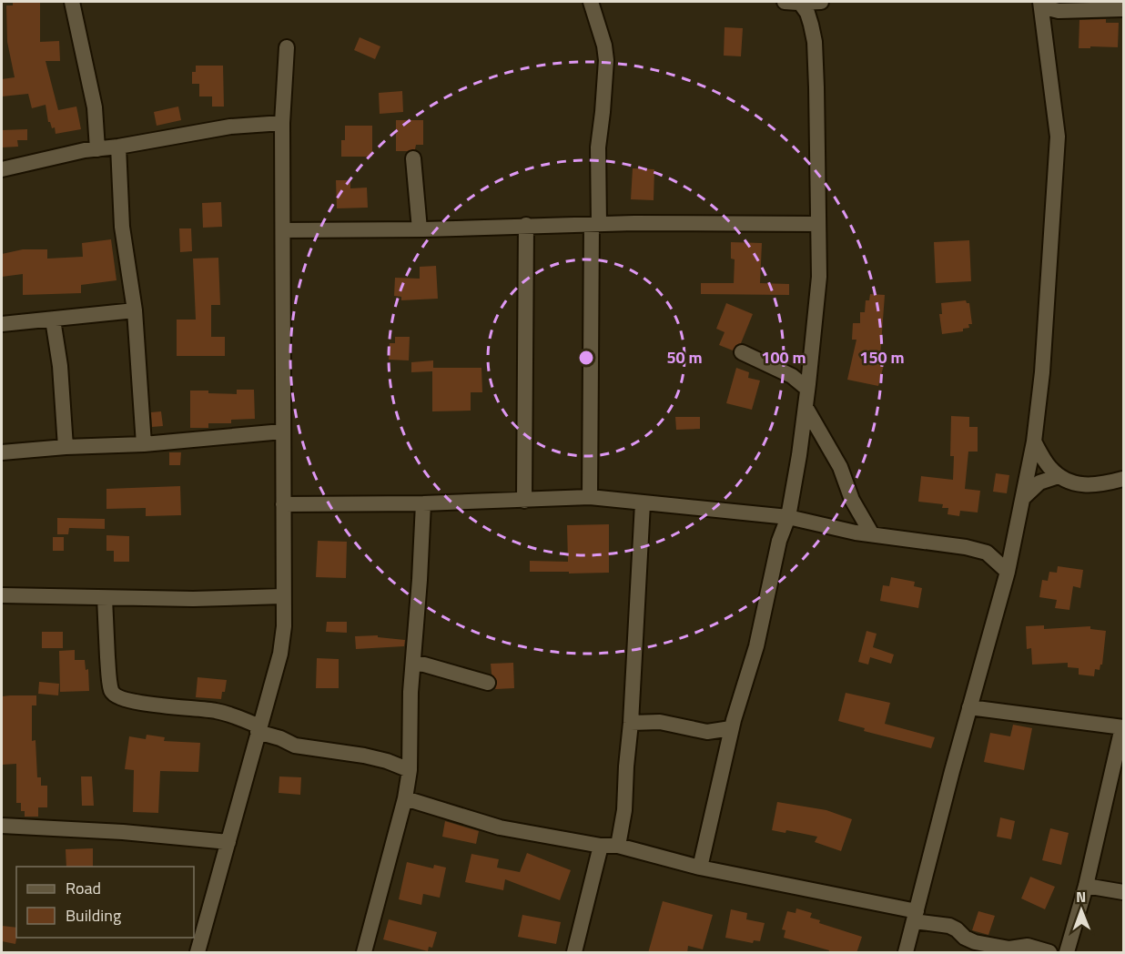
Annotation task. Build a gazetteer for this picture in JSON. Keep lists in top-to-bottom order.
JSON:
{
  "legend": ["Road", "Building"],
  "north": "top",
  "rings": ["50 m", "100 m", "150 m"]
}
